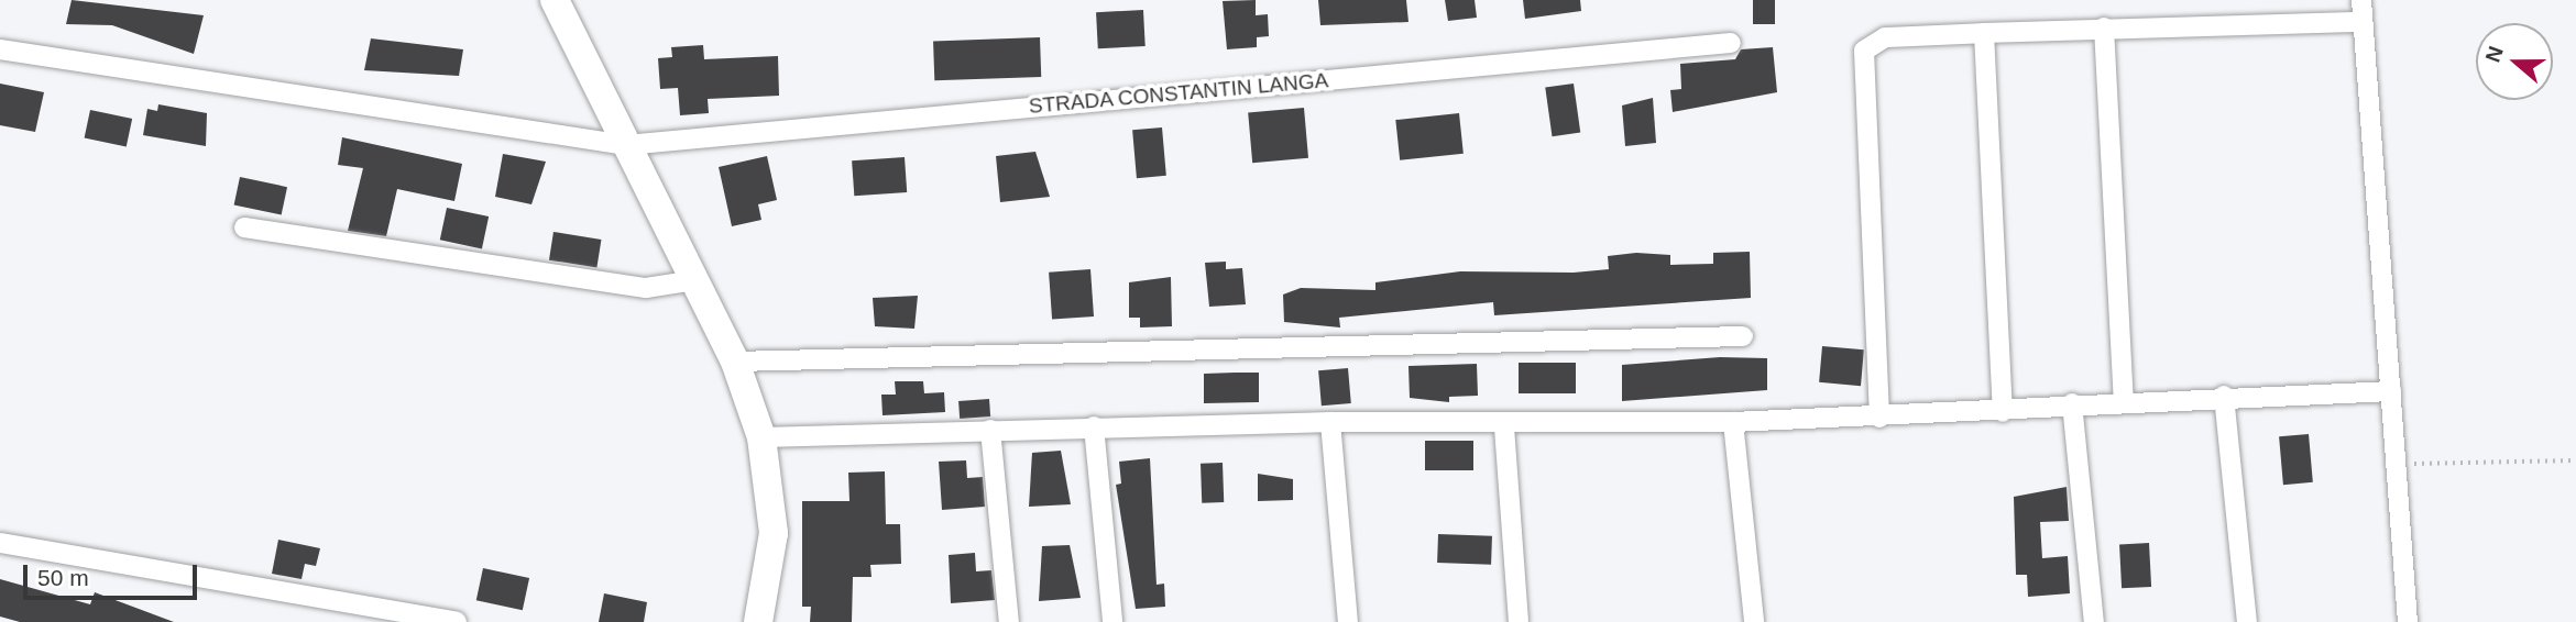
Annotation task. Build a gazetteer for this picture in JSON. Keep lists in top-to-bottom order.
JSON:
{
  "streets": {
    "street": ["STRADA CONSTANTIN LANGA"]
  },
  "scale_bar": "50 m",
  "north": "left"
}
